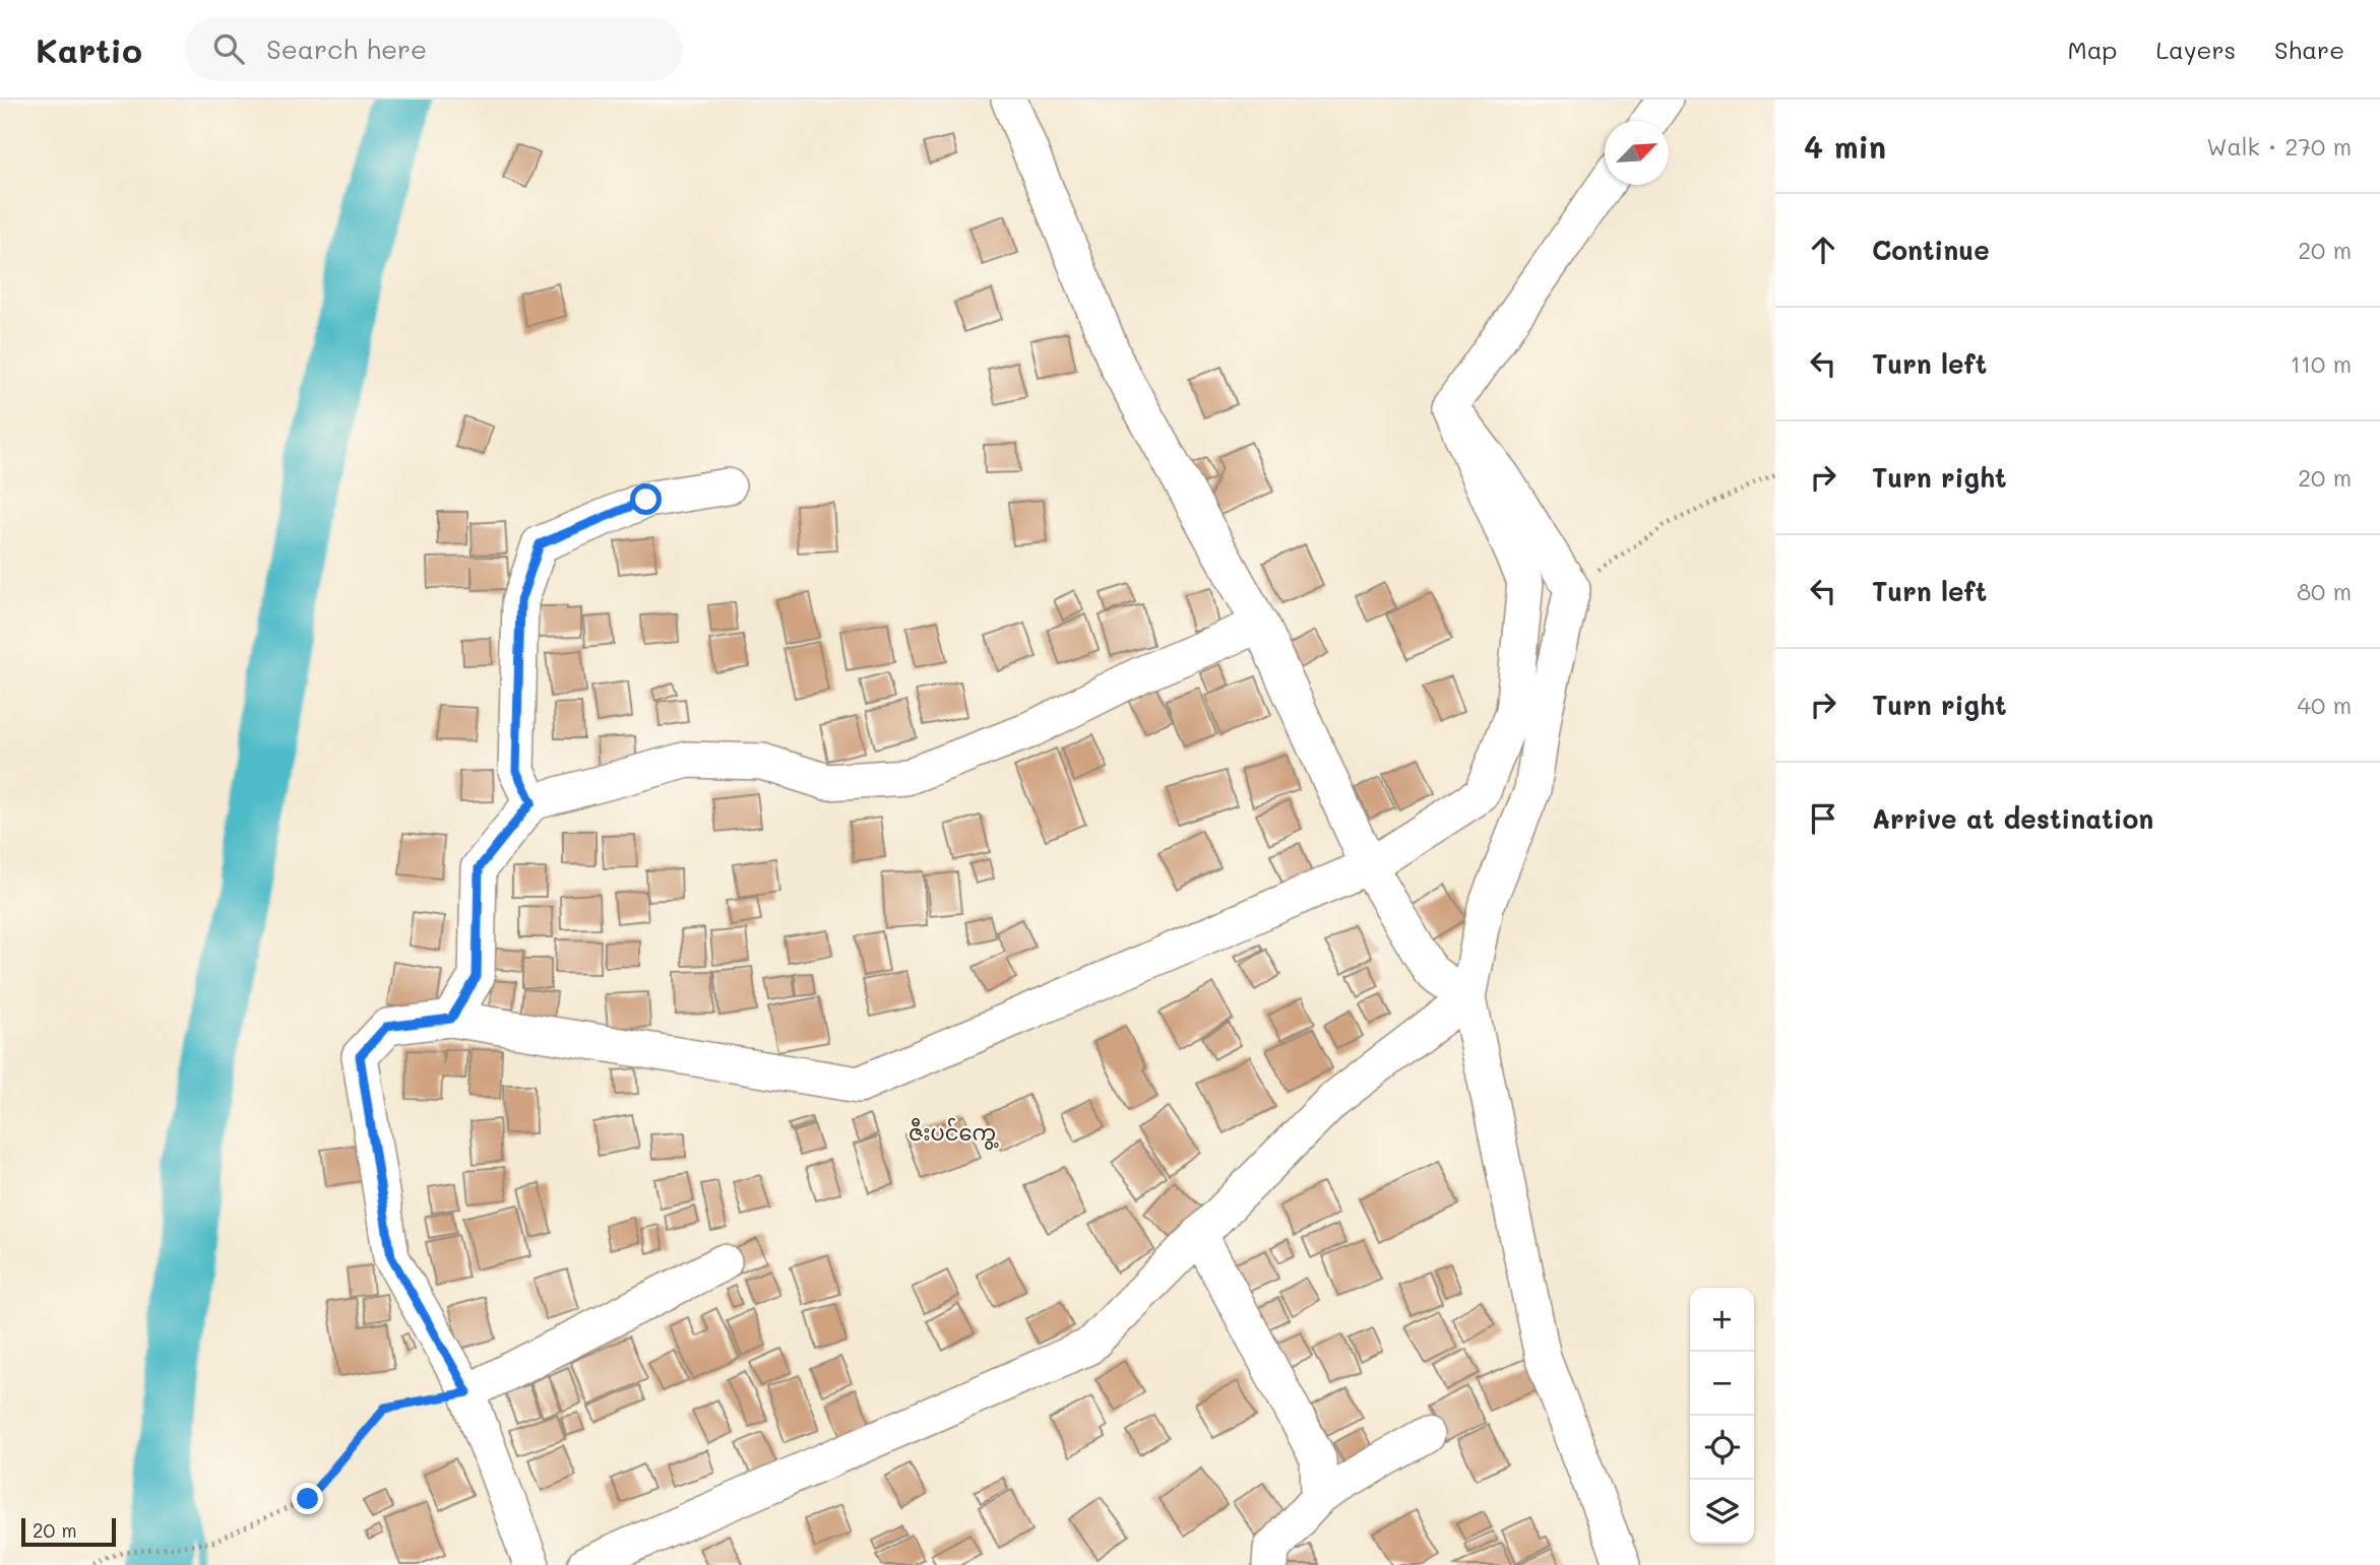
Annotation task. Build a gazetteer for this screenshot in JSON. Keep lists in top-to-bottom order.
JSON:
{
  "districts": ["ဇီးပင်ကွေ့"],
  "scale_bar": "20 m",
  "north": "top right",
  "page": {
    "header": "Kartio",
    "search": "Search here",
    "nav": ["Map", "Layers", "Share"],
    "heading": ["4 min", "Walk · 270 m"],
    "list": [
      ["Continue", "20 m"],
      ["Turn left", "110 m"],
      ["Turn right", "20 m"],
      ["Turn left", "80 m"],
      ["Turn right", "40 m"],
      "Arrive at destination"
    ],
    "map_buttons": ["+", "−"],
    "scale": "20 m"
  }
}
